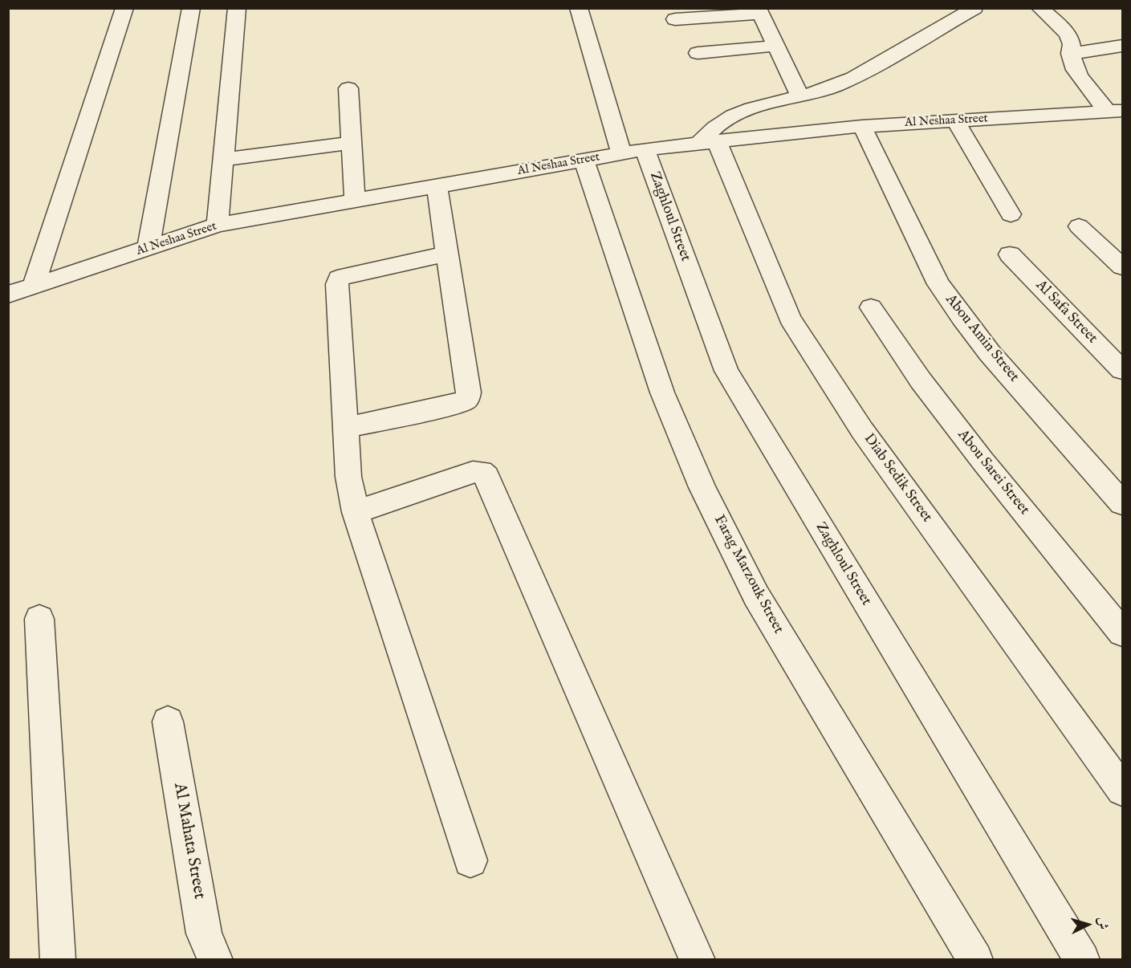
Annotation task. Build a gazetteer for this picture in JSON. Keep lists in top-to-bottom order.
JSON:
{
  "streets": {
    "street": [
      "Al Neshaa Street",
      "Zaghloul Street",
      "Al Safa Street",
      "Abou Amin Street",
      "Abou Sarei Street",
      "Diab Sedik Street",
      "Farag Marzouk Street",
      "Al Mahata Street"
    ]
  },
  "crossings": [
    ["Al Neshaa Street", "Zaghloul Street"],
    ["Al Neshaa Street", "Abou Amin Street"],
    ["Al Neshaa Street", "Diab Sedik Street"],
    ["Al Neshaa Street", "Farag Marzouk Street"]
  ],
  "north": "right"
}
